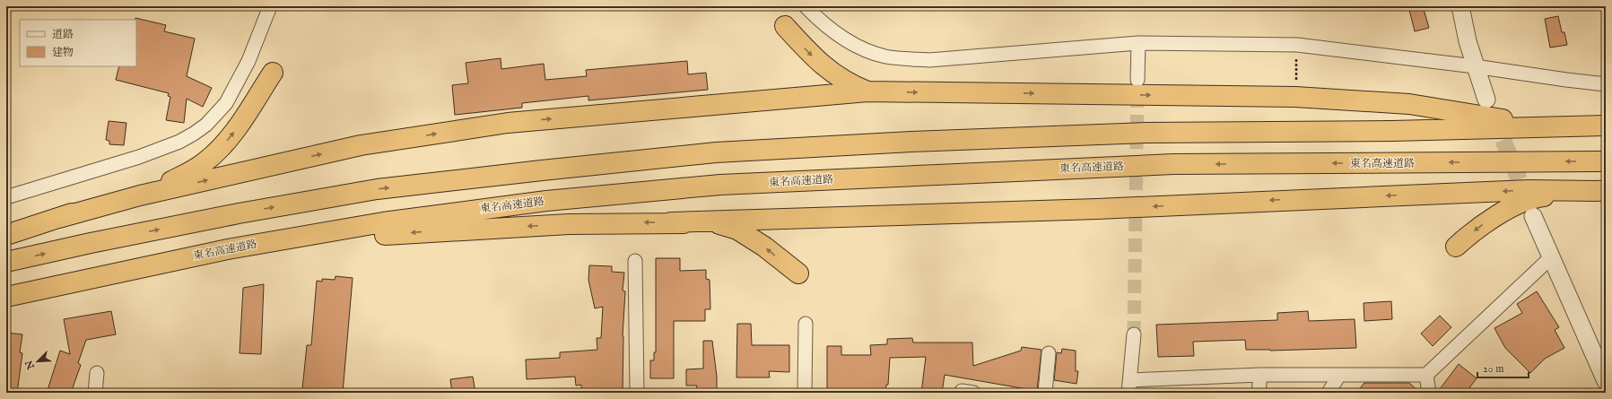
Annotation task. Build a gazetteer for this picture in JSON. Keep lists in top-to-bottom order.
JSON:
{
  "streets": {
    "highway": ["東名高速道路"]
  },
  "legend": ["道路", "建物"],
  "scale_bar": "20 m",
  "north": "bottom left"
}
